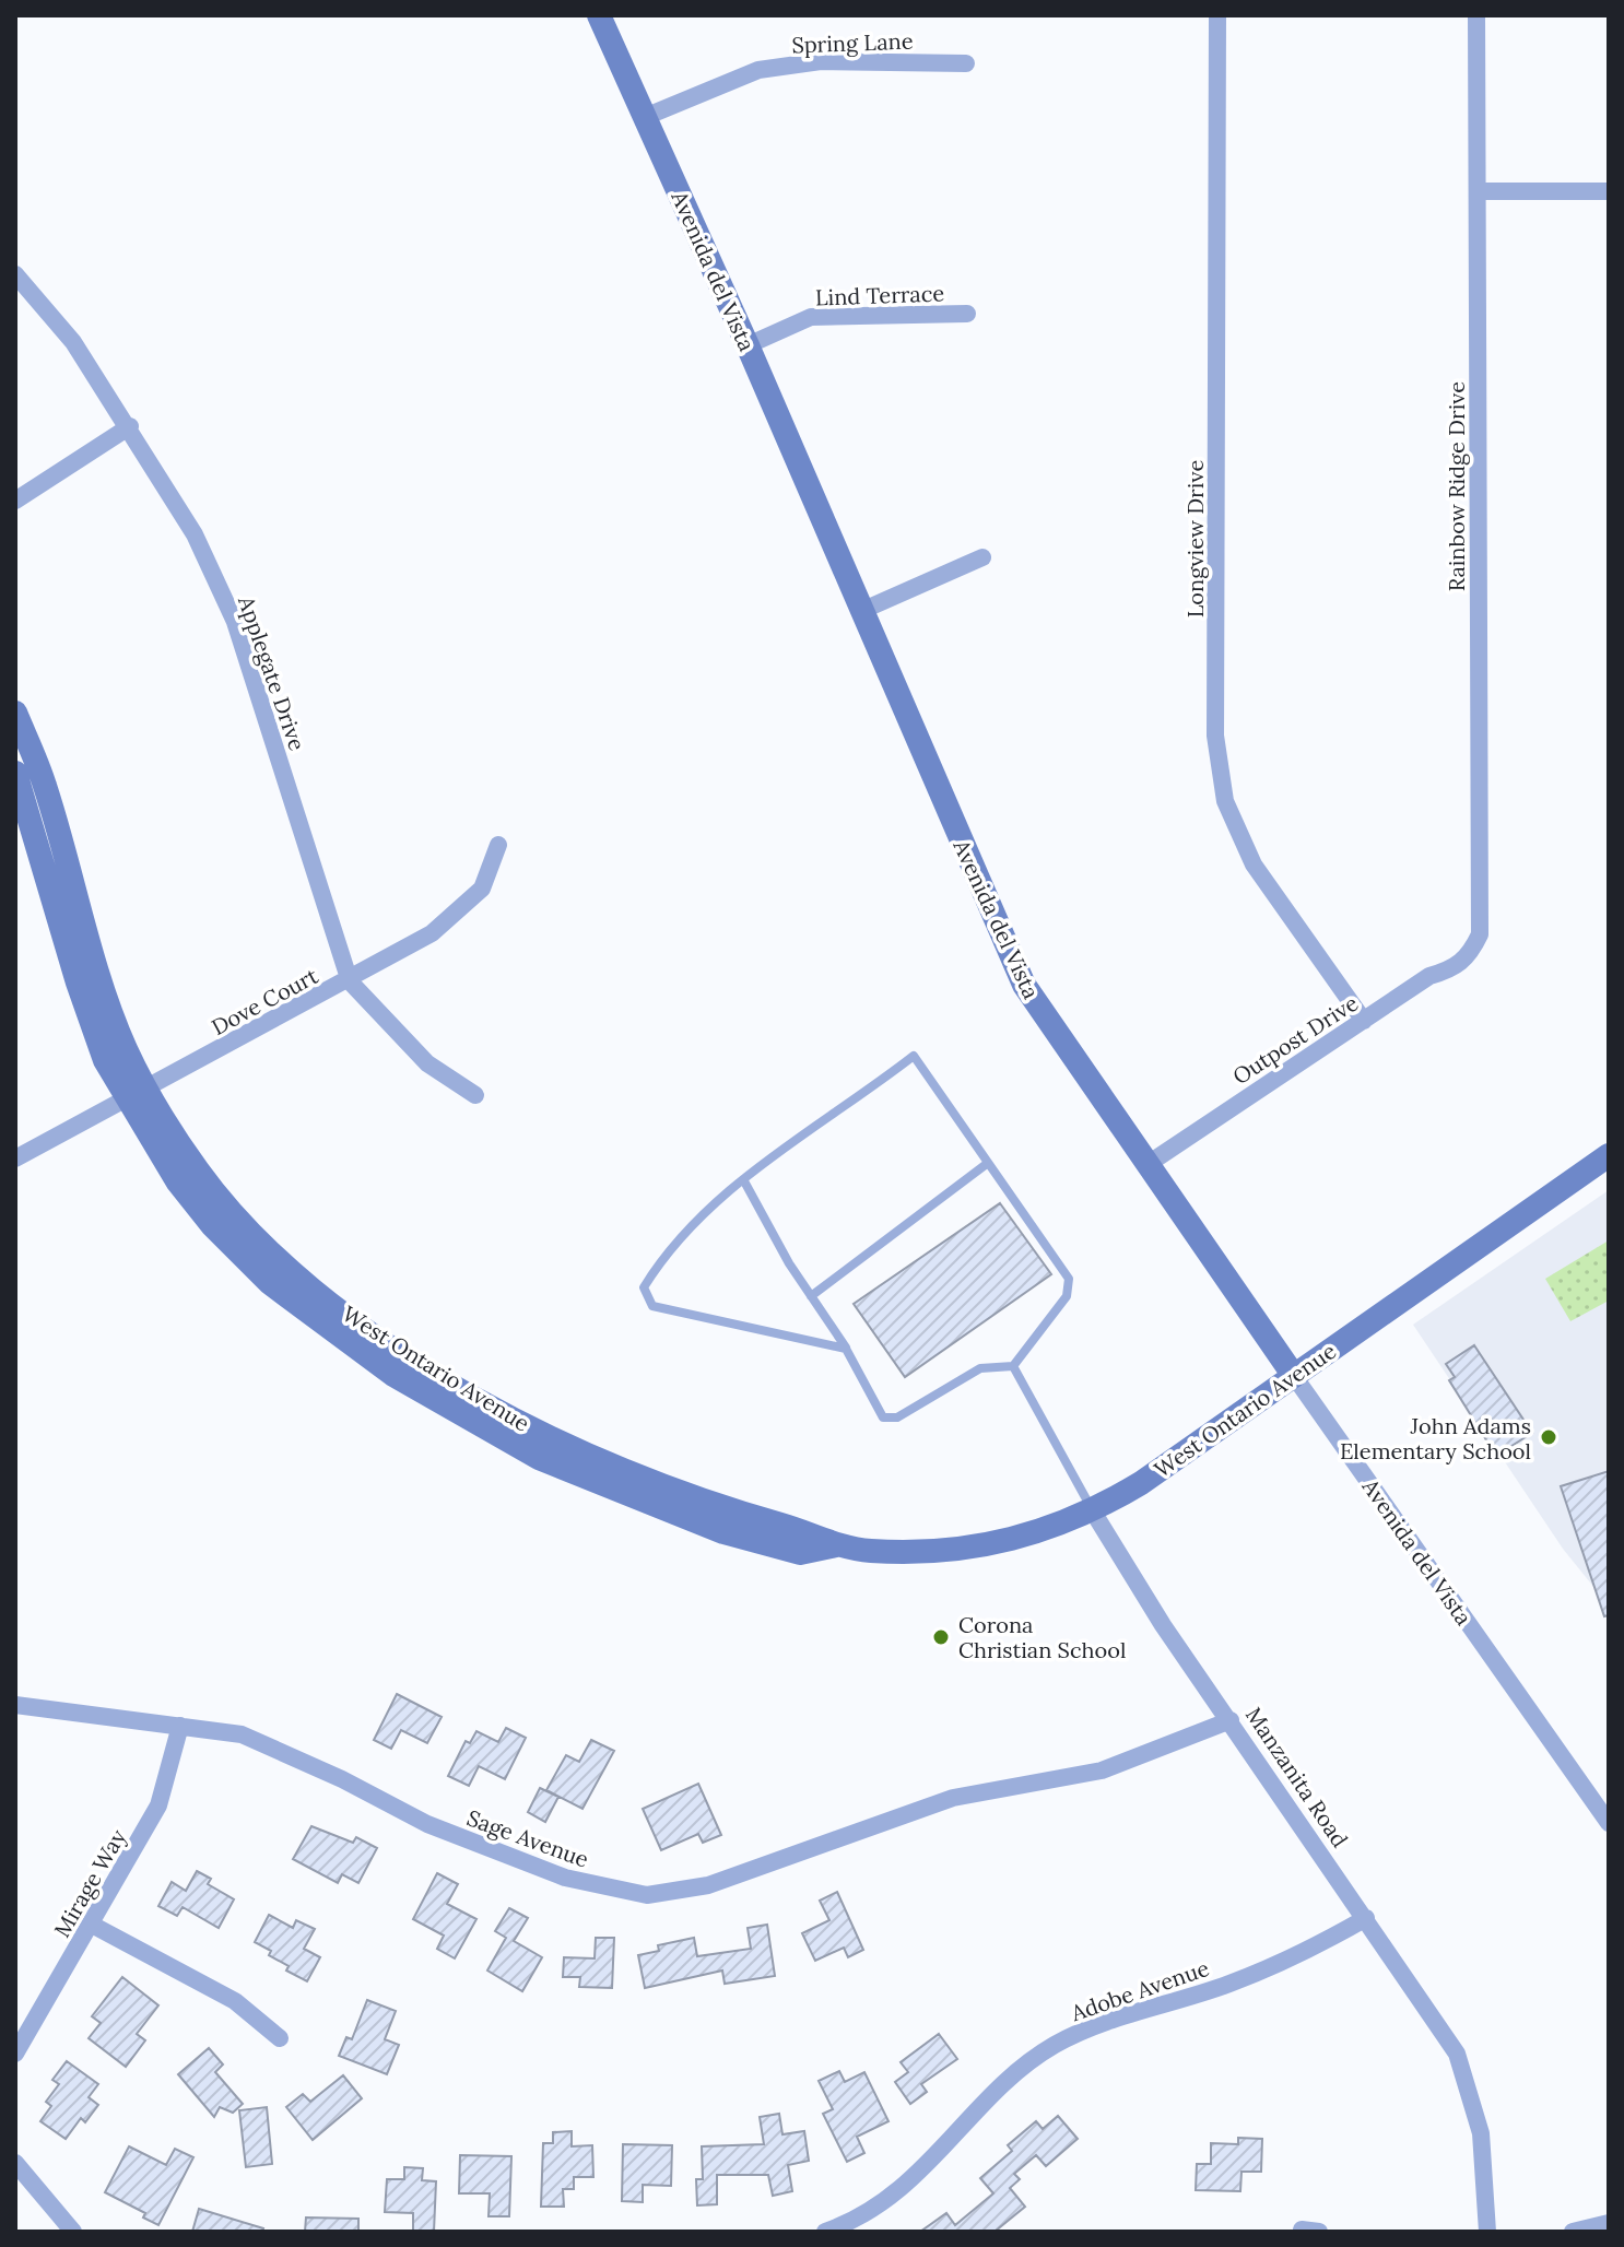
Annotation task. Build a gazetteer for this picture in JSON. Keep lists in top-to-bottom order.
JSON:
{
  "streets": {
    "main road": ["Avenida del Vista", "West Ontario Avenue"],
    "street": [
      "Spring Lane",
      "Lind Terrace",
      "Rainbow Ridge Drive",
      "Longview Drive",
      "Applegate Drive",
      "Dove Court",
      "Outpost Drive",
      "Manzanita Road",
      "Sage Avenue",
      "Mirage Way",
      "Adobe Avenue"
    ]
  },
  "crossings": [
    ["Spring Lane", "Avenida del Vista"],
    ["Avenida del Vista", "Lind Terrace"],
    ["Avenida del Vista", "Outpost Drive"],
    ["Avenida del Vista", "West Ontario Avenue"],
    ["Rainbow Ridge Drive", "Outpost Drive"],
    ["Longview Drive", "Outpost Drive"],
    ["Applegate Drive", "Dove Court"],
    ["Dove Court", "West Ontario Avenue"],
    ["West Ontario Avenue", "Manzanita Road"],
    ["Manzanita Road", "Sage Avenue"],
    ["Manzanita Road", "Adobe Avenue"],
    ["Sage Avenue", "Mirage Way"]
  ],
  "places": ["John Adams Elementary School", "Corona Christian School"]
}
